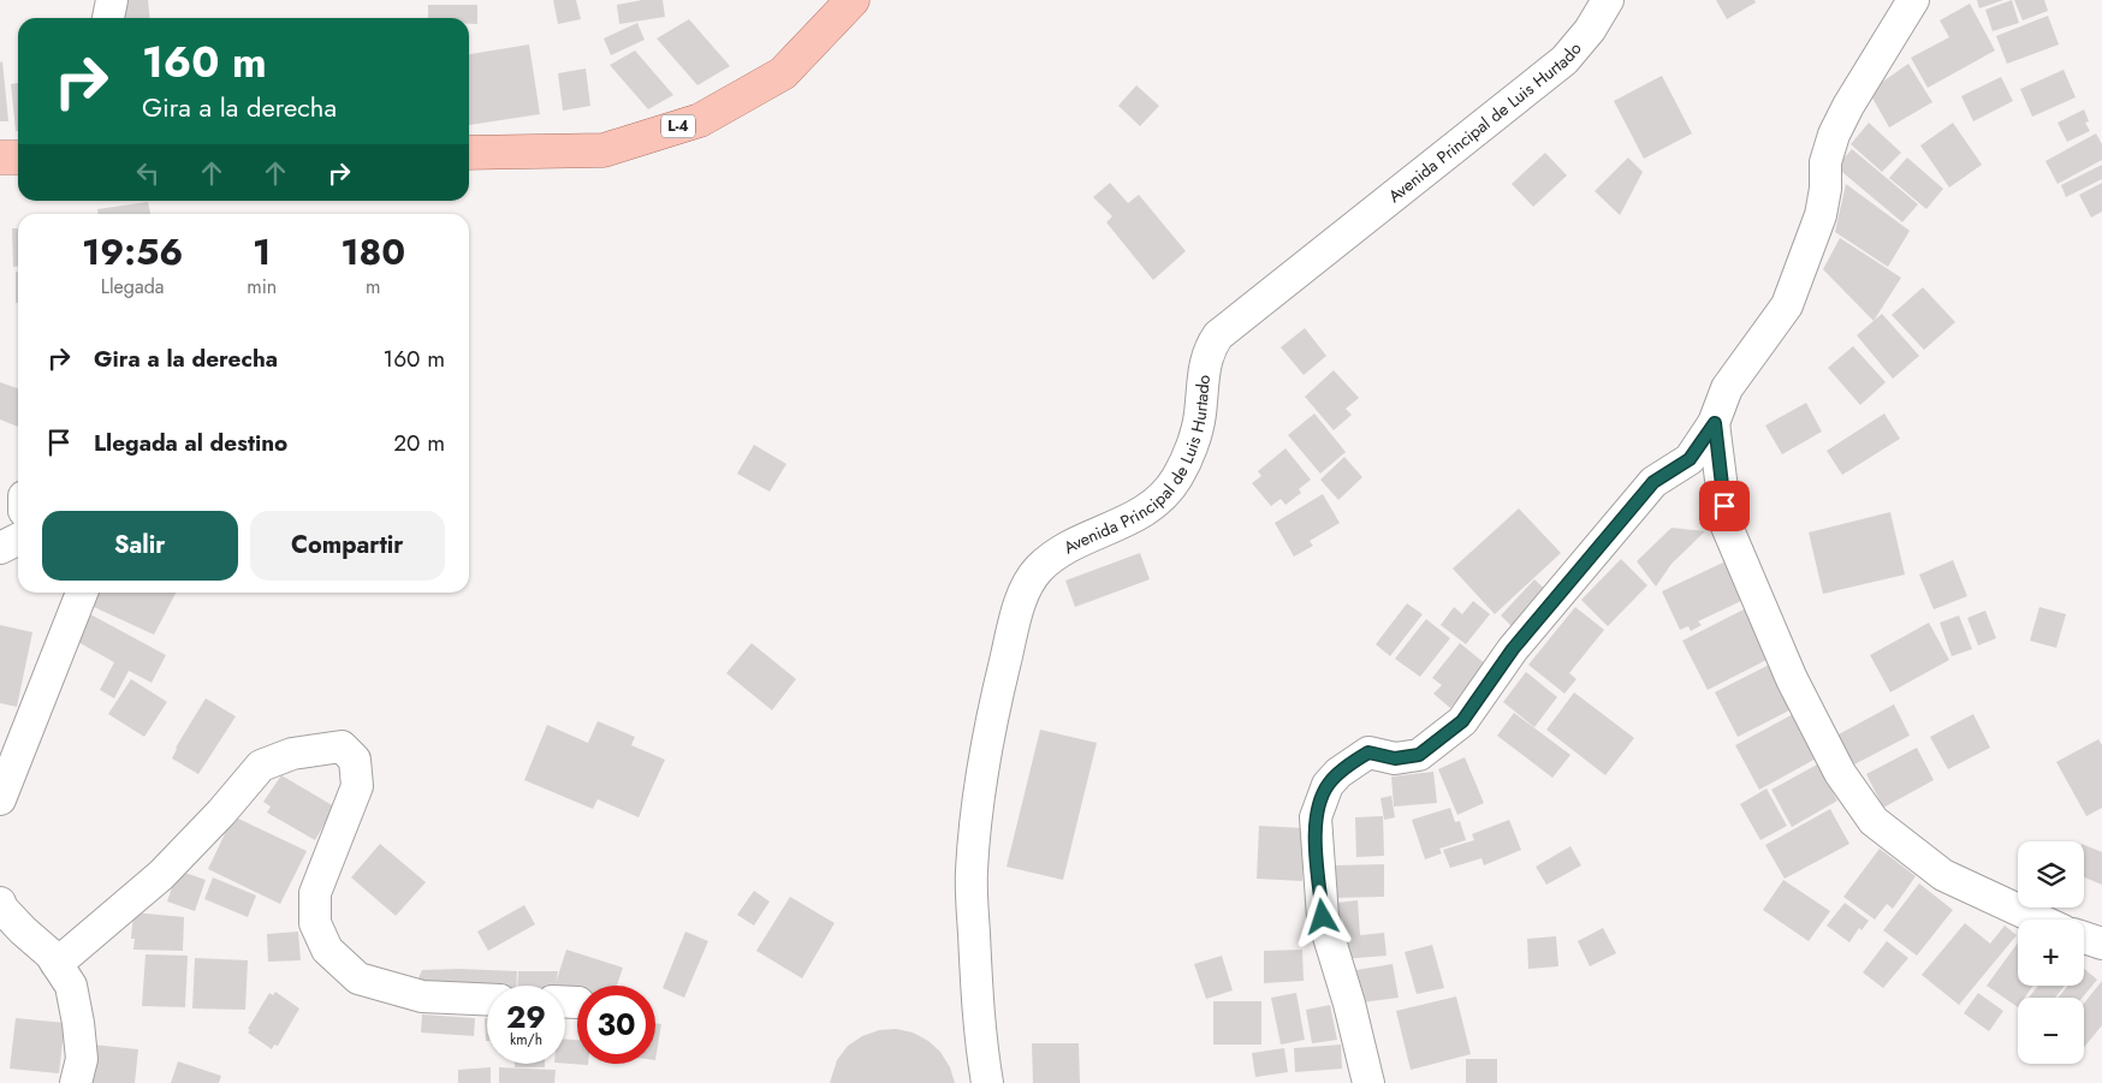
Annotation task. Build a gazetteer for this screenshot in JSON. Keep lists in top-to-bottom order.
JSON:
{
  "streets": {
    "main road": ["L-4"],
    "street": ["Avenida Principal de Luis Hurtado"]
  },
  "page": {
    "turn": ["160 m", "Gira a la derecha"],
    "eta": [
      "19:56",
      "Llegada",
      "1",
      "min",
      "180",
      "m"
    ],
    "list": [
      {
        "name": "Gira a la derecha",
        "value": "160 m"
      },
      {
        "name": "Llegada al destino",
        "value": "20 m"
      }
    ],
    "buttons": ["Salir", "Compartir"],
    "map_buttons": ["+", "−"],
    "speed": "29 km/h",
    "limit": "30"
  }
}
